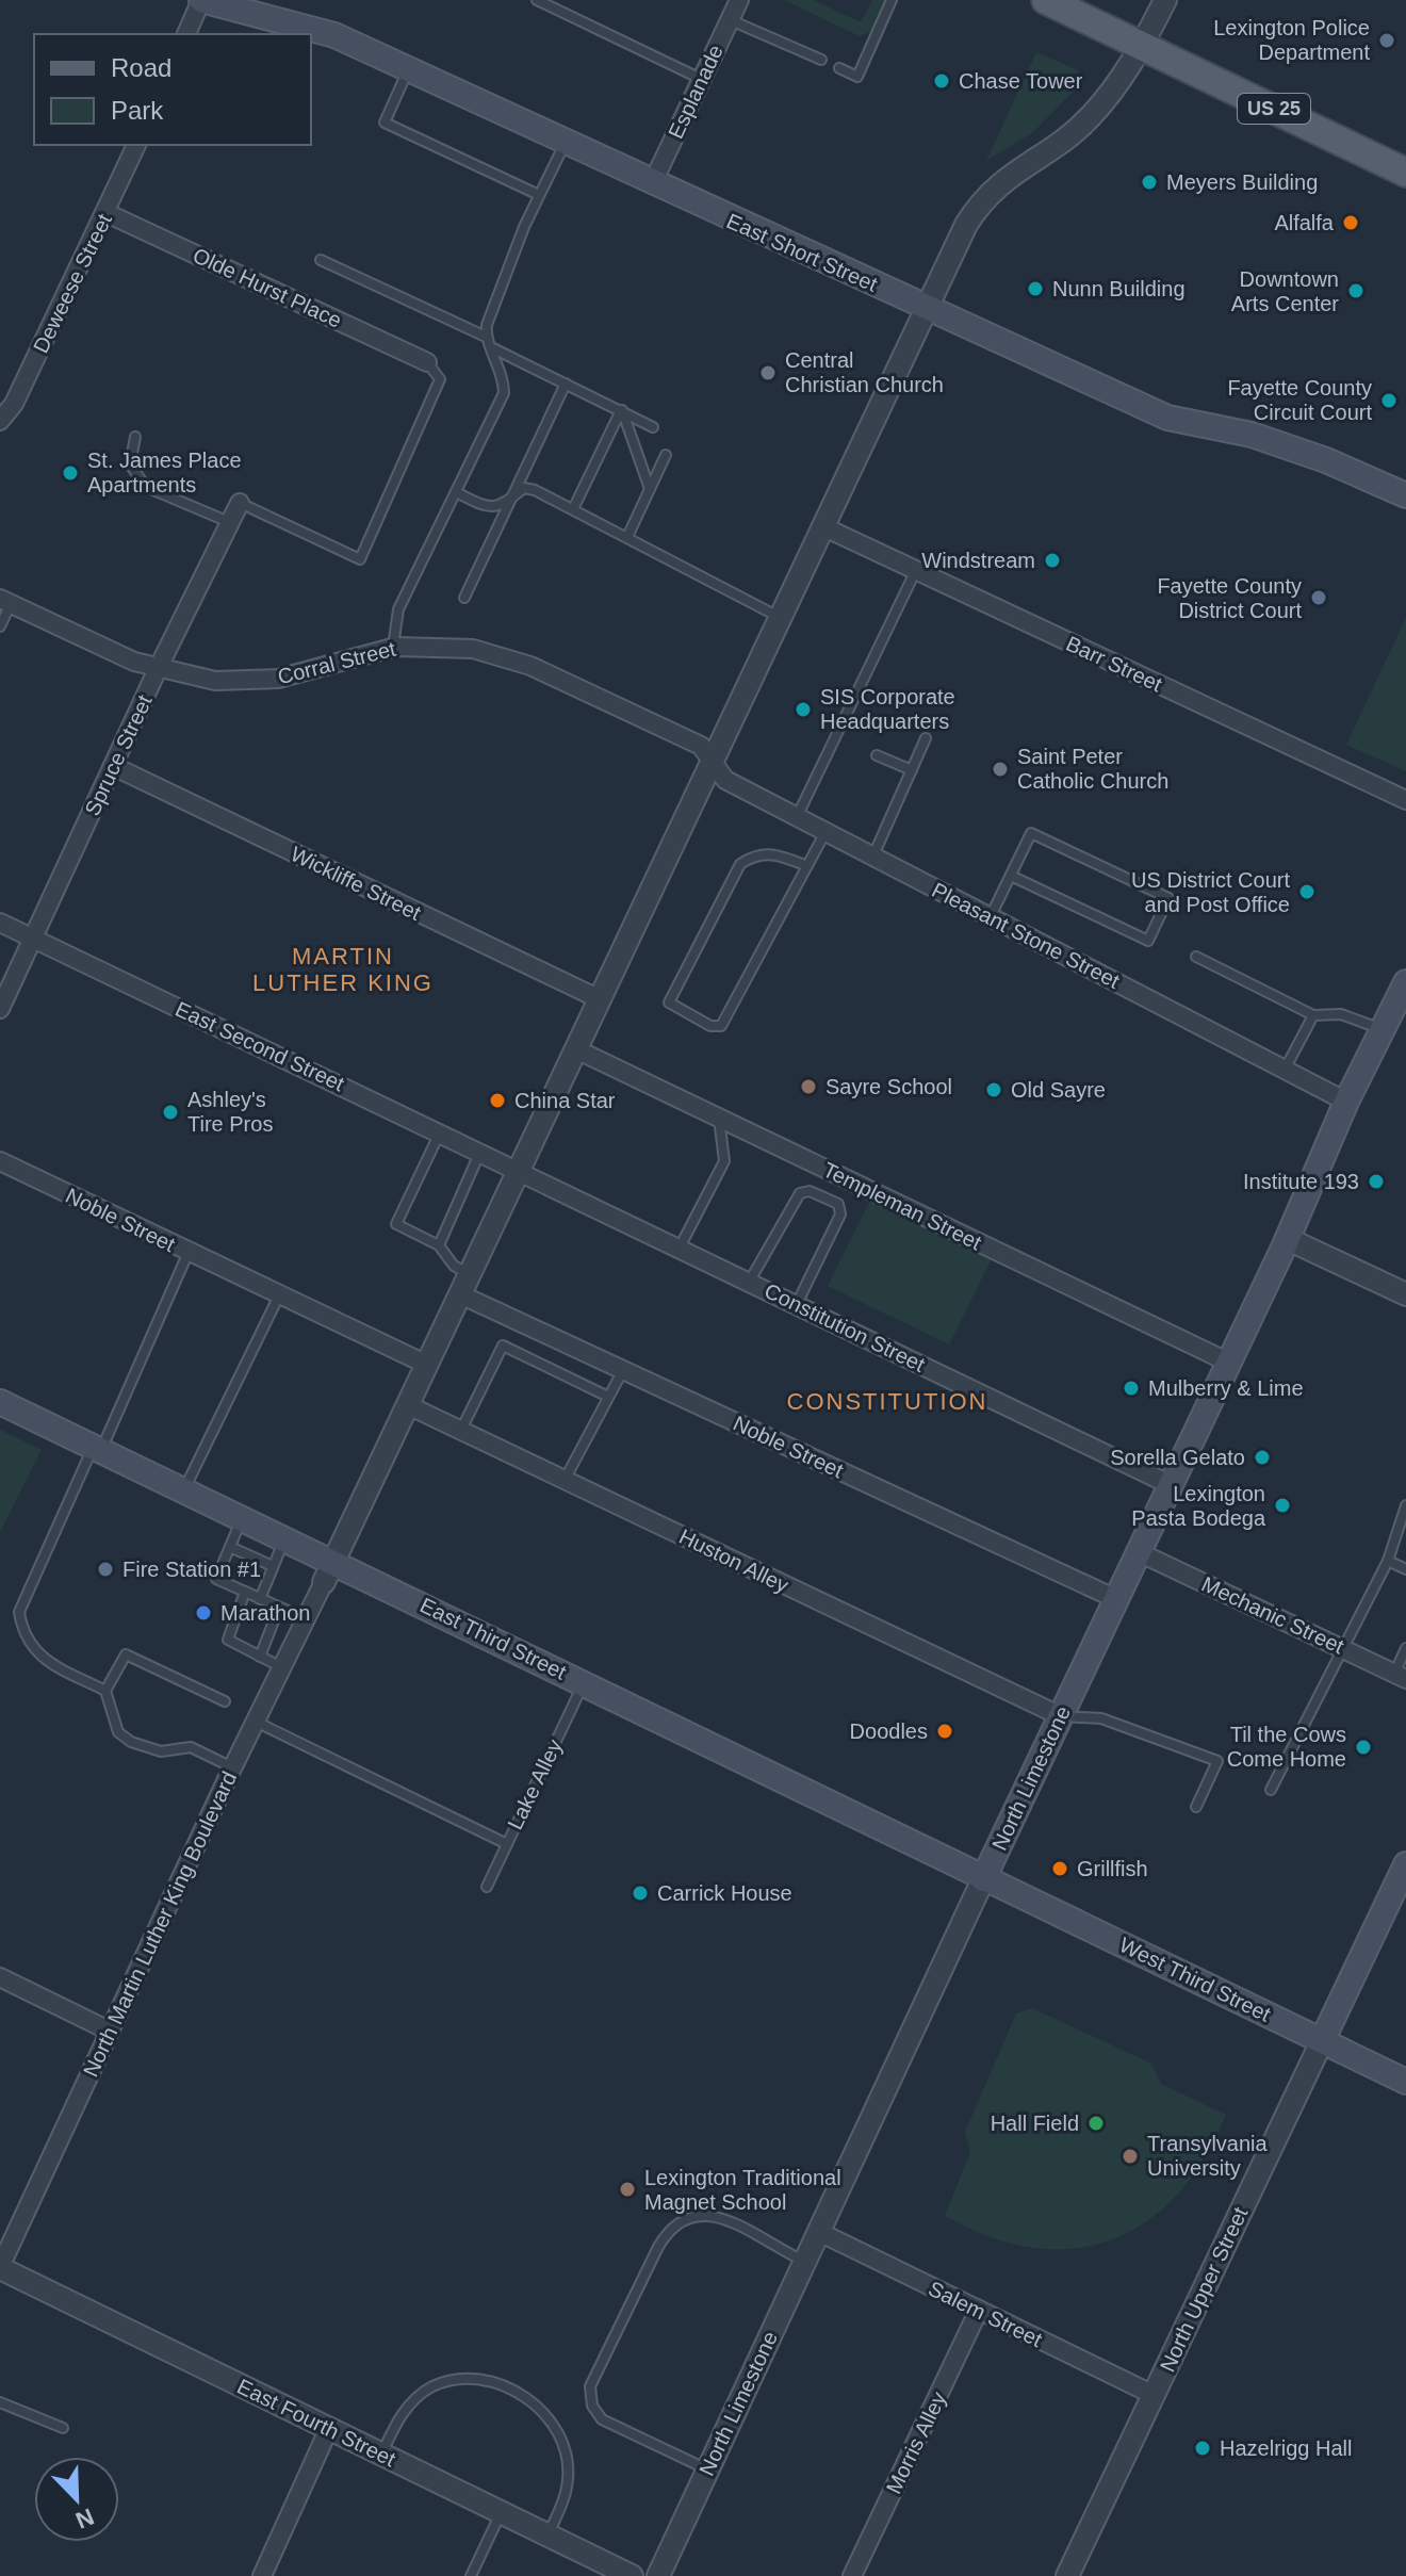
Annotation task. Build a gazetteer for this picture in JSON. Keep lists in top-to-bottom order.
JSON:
{
  "streets": {
    "main road": [
      "US 25",
      "East Short Street",
      "East Third Street",
      "North Limestone",
      "West Third Street",
      "North Upper Street"
    ],
    "street": [
      "Esplanade",
      "Deweese Street",
      "Olde Hurst Place",
      "Corral Street",
      "Barr Street",
      "Spruce Street",
      "Wickliffe Street",
      "Pleasant Stone Street",
      "East Second Street",
      "Templeman Street",
      "Noble Street",
      "Constitution Street",
      "Huston Alley",
      "Mechanic Street",
      "North Martin Luther King Boulevard",
      "Salem Street",
      "East Fourth Street",
      "Morris Alley"
    ],
    "lane": ["Lake Alley"]
  },
  "crossings": [
    ["Esplanade", "East Short Street"],
    ["Deweese Street", "Olde Hurst Place"],
    ["Corral Street", "Spruce Street"],
    ["Corral Street", "Pleasant Stone Street"],
    ["Spruce Street", "Wickliffe Street"],
    ["Spruce Street", "East Second Street"],
    ["Pleasant Stone Street", "North Limestone"],
    ["East Second Street", "Constitution Street"],
    ["Templeman Street", "North Limestone"],
    ["Noble Street", "North Limestone"],
    ["Constitution Street", "North Limestone"],
    ["Huston Alley", "North Limestone"],
    ["Mechanic Street", "North Limestone"],
    ["East Third Street", "North Limestone"],
    ["East Third Street", "Lake Alley"],
    ["East Third Street", "North Martin Luther King Boulevard"],
    ["East Third Street", "West Third Street"],
    ["North Limestone", "West Third Street"],
    ["North Limestone", "Salem Street"],
    ["North Martin Luther King Boulevard", "East Fourth Street"],
    ["West Third Street", "North Upper Street"],
    ["North Upper Street", "Salem Street"],
    ["Salem Street", "Morris Alley"]
  ],
  "districts": ["MARTIN LUTHER KING", "CONSTITUTION"],
  "places": [
    "Lexington Police Department",
    "Chase Tower",
    "Meyers Building",
    "Alfalfa",
    "Nunn Building",
    "Downtown Arts Center",
    "Central Christian Church",
    "Fayette County Circuit Court",
    "St. James Place Apartments",
    "Windstream",
    "Fayette County District Court",
    "SIS Corporate Headquarters",
    "Saint Peter Catholic Church",
    "US District Court and Post Office",
    "Sayre School",
    "Old Sayre",
    "China Star",
    "Ashley's Tire Pros",
    "Institute 193",
    "Mulberry & Lime",
    "Sorella Gelato",
    "Lexington Pasta Bodega",
    "Fire Station #1",
    "Marathon",
    "Doodles",
    "Til the Cows Come Home",
    "Grillfish",
    "Carrick House",
    "Hall Field",
    "Transylvania University",
    "Lexington Traditional Magnet School",
    "Hazelrigg Hall"
  ],
  "legend": ["Road", "Park"],
  "north": "bottom right"
}
